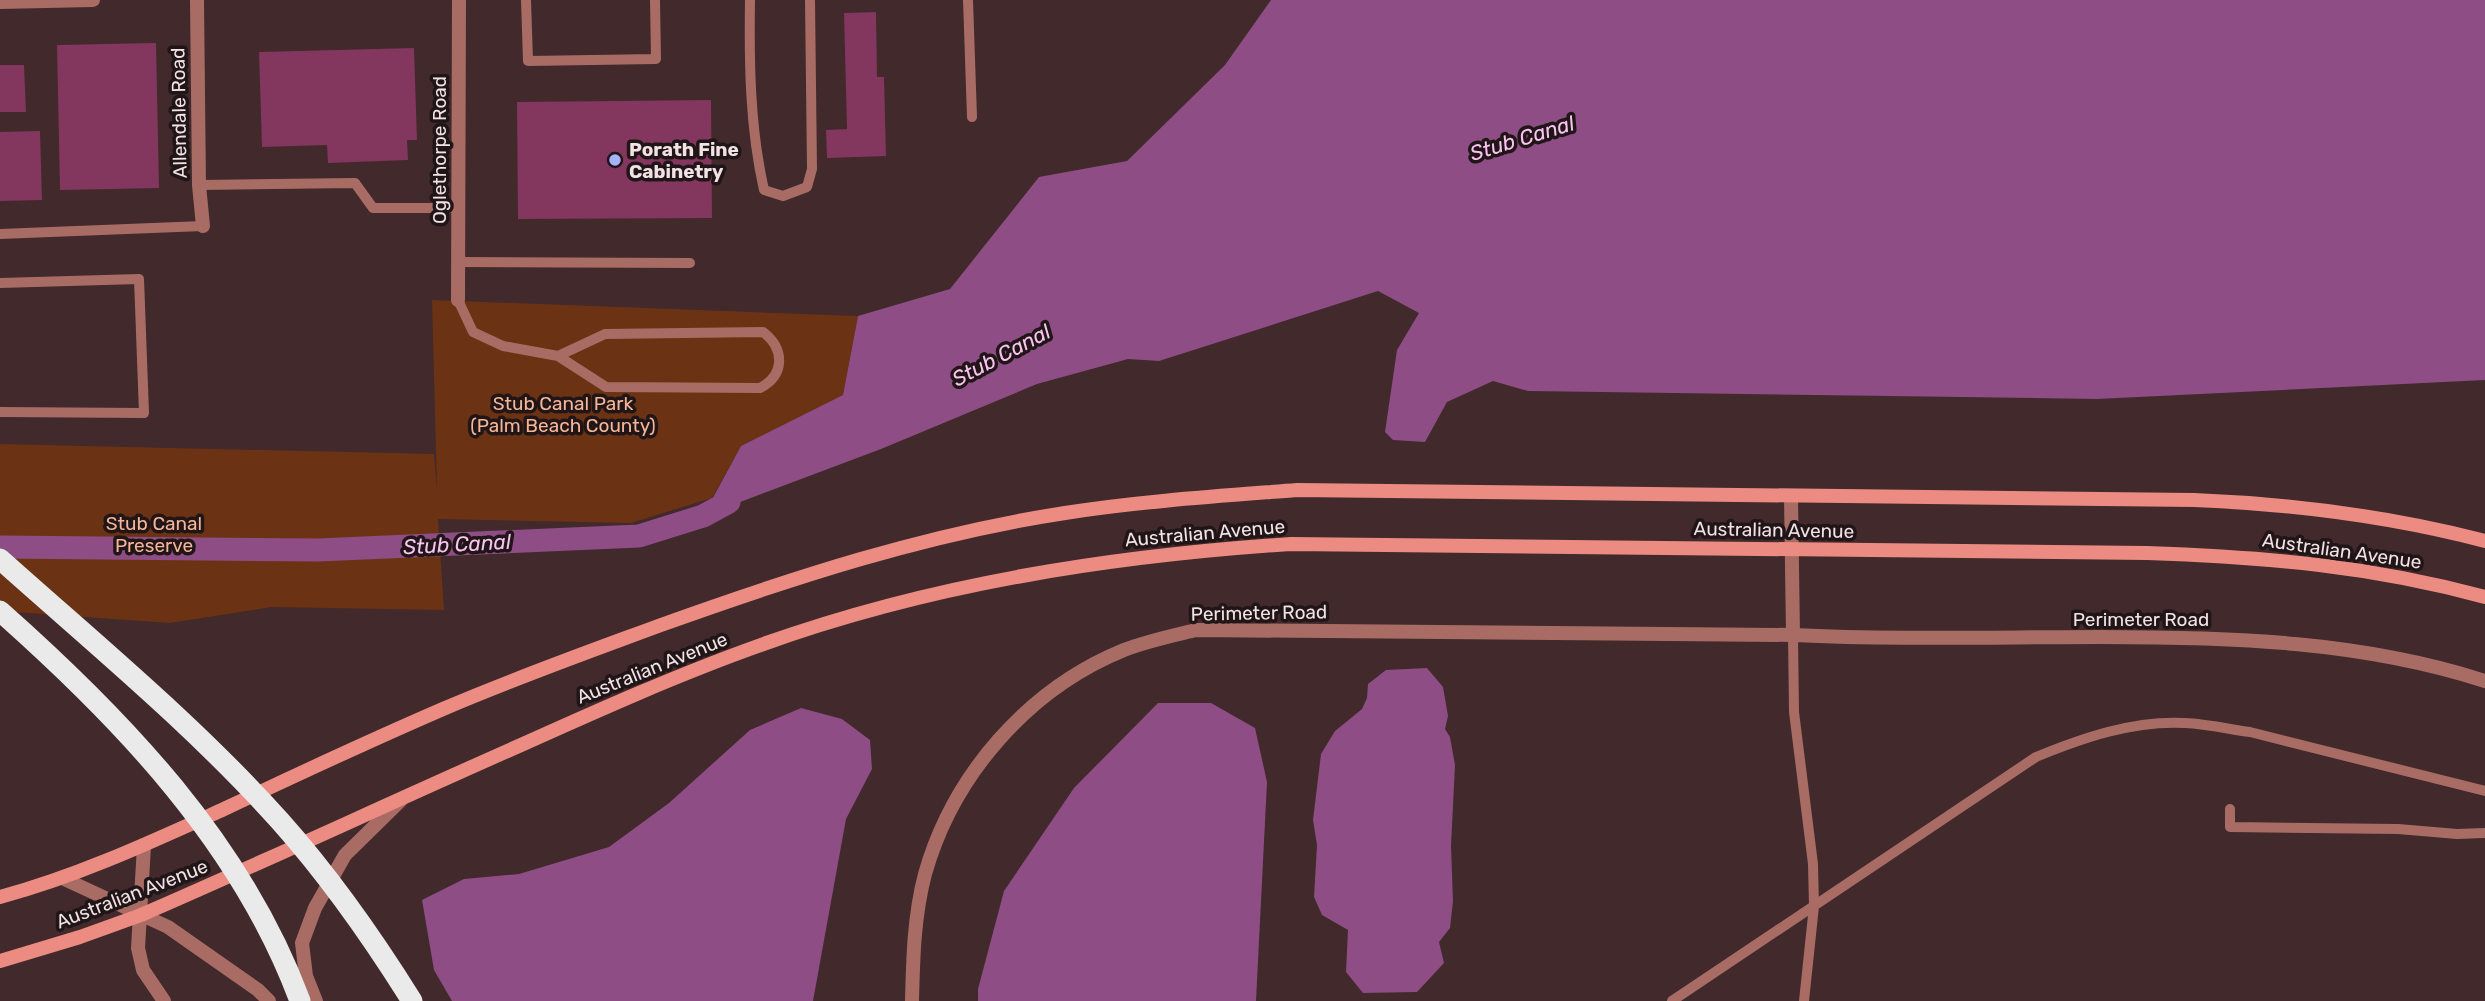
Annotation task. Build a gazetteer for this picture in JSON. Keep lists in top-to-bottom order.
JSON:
{
  "streets": {
    "main road": ["Australian Avenue"],
    "street": ["Allendale Road", "Oglethorpe Road", "Perimeter Road"]
  },
  "water": ["Stub Canal"],
  "parks": ["Stub Canal Park (Palm Beach County)", "Stub Canal Preserve"],
  "places": ["Porath Fine Cabinetry"]
}
